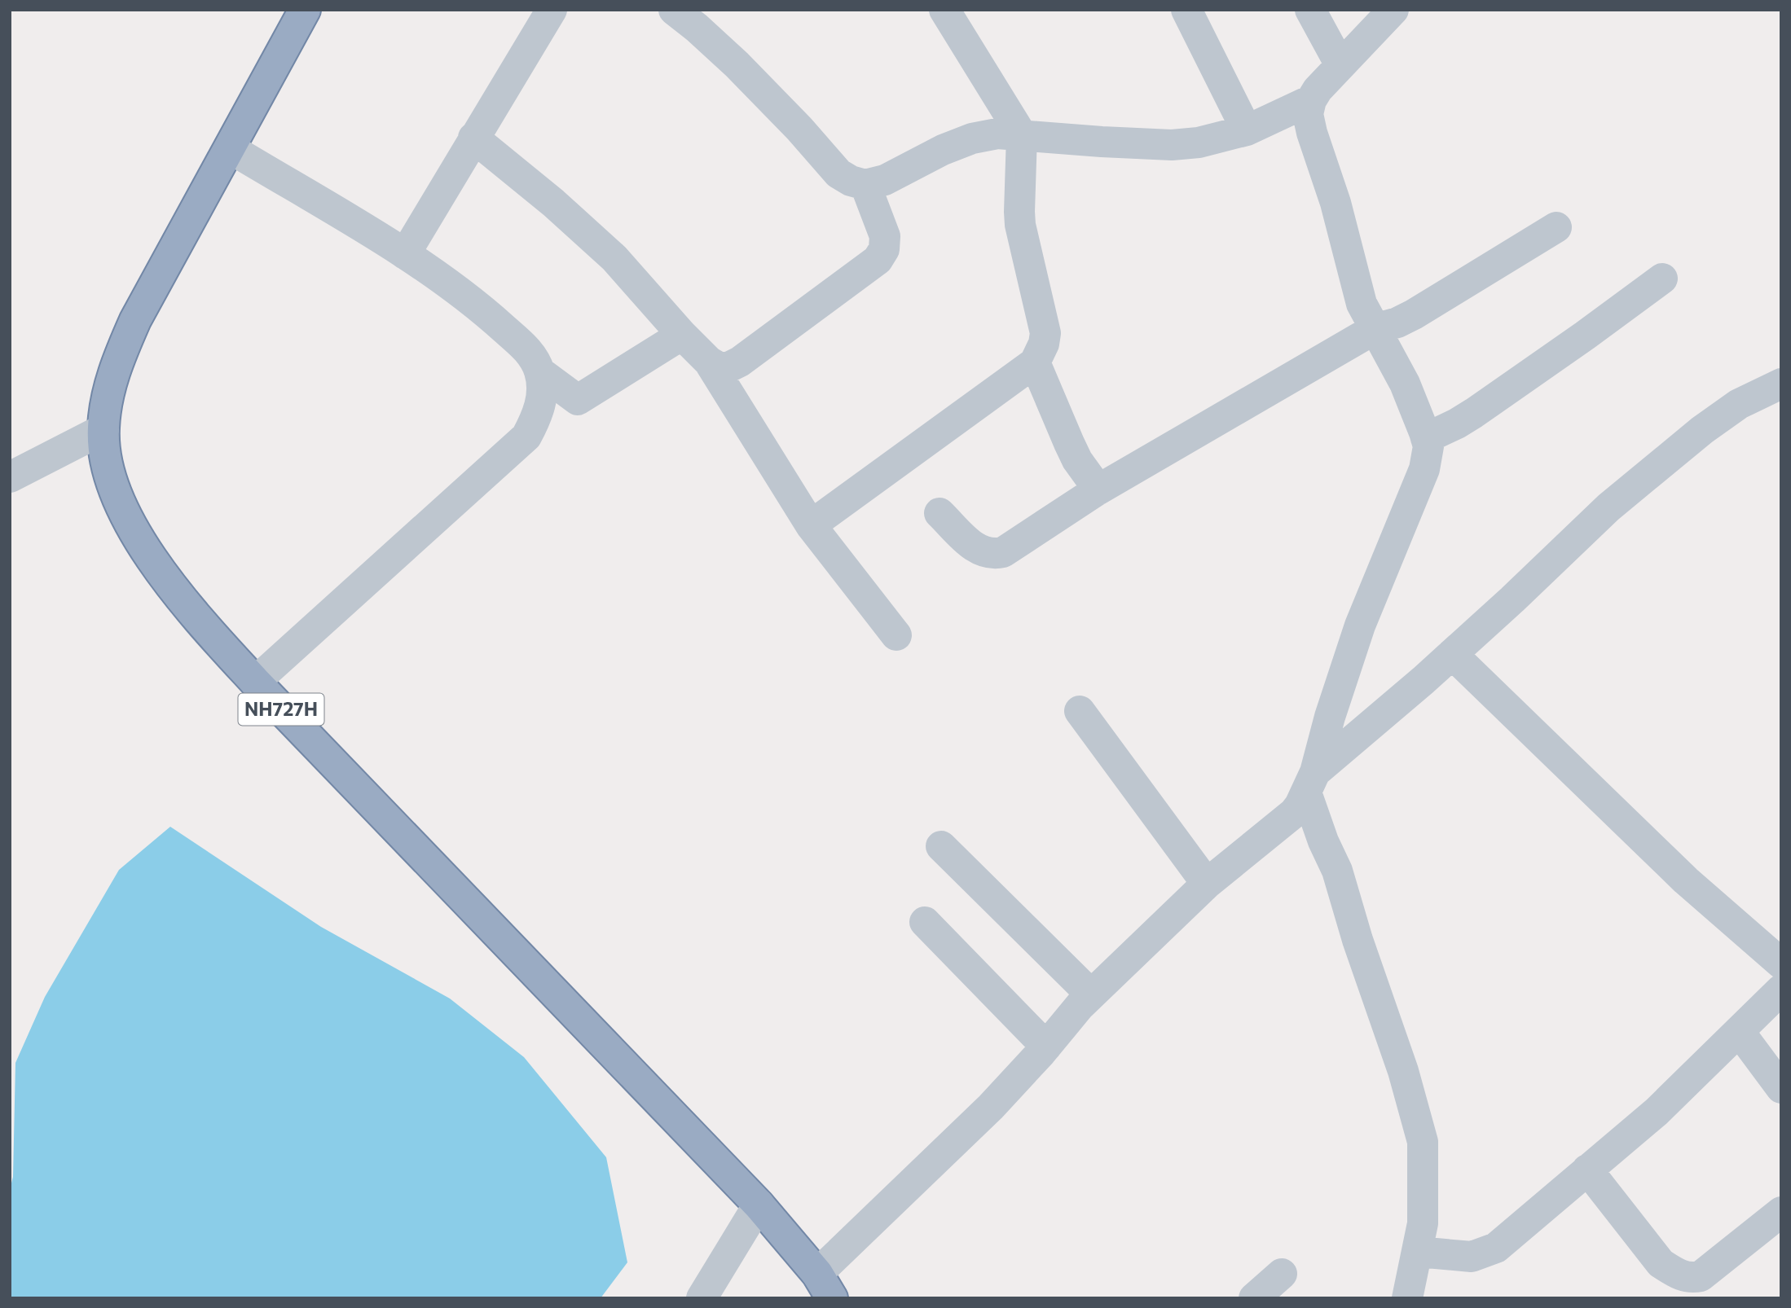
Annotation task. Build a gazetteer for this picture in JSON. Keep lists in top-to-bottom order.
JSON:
{
  "streets": {
    "highway": ["NH727H"]
  }
}
